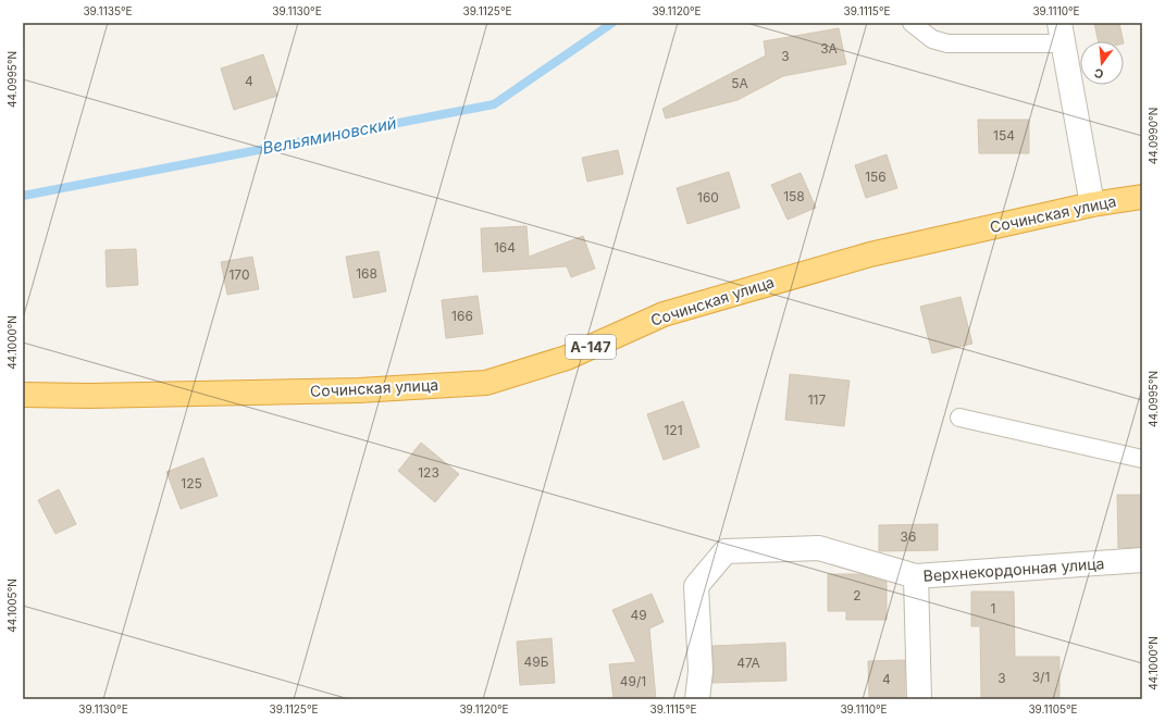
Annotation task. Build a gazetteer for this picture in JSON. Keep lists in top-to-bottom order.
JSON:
{
  "streets": {
    "highway": ["Сочинская улица", "А-147"],
    "street": ["Верхнекордонная улица"]
  },
  "water": ["Вельяминовский"],
  "house_numbers": [
    "3А",
    "3",
    "4",
    "5А",
    "154",
    "156",
    "158",
    "160",
    "164",
    "168",
    "170",
    "166",
    "117",
    "121",
    "123",
    "125",
    "36",
    "2",
    "1",
    "49",
    "49Б",
    "47А",
    "3/1",
    "3",
    "4",
    "49/1"
  ],
  "north": "bottom",
  "coordinates": [
    "39.1135°E",
    "39.1130°E",
    "39.1125°E",
    "39.1120°E",
    "39.1115°E",
    "39.1110°E",
    "44.0995°N",
    "44.0990°N",
    "44.1000°N",
    "44.1005°N",
    "39.1105°E"
  ]
}
